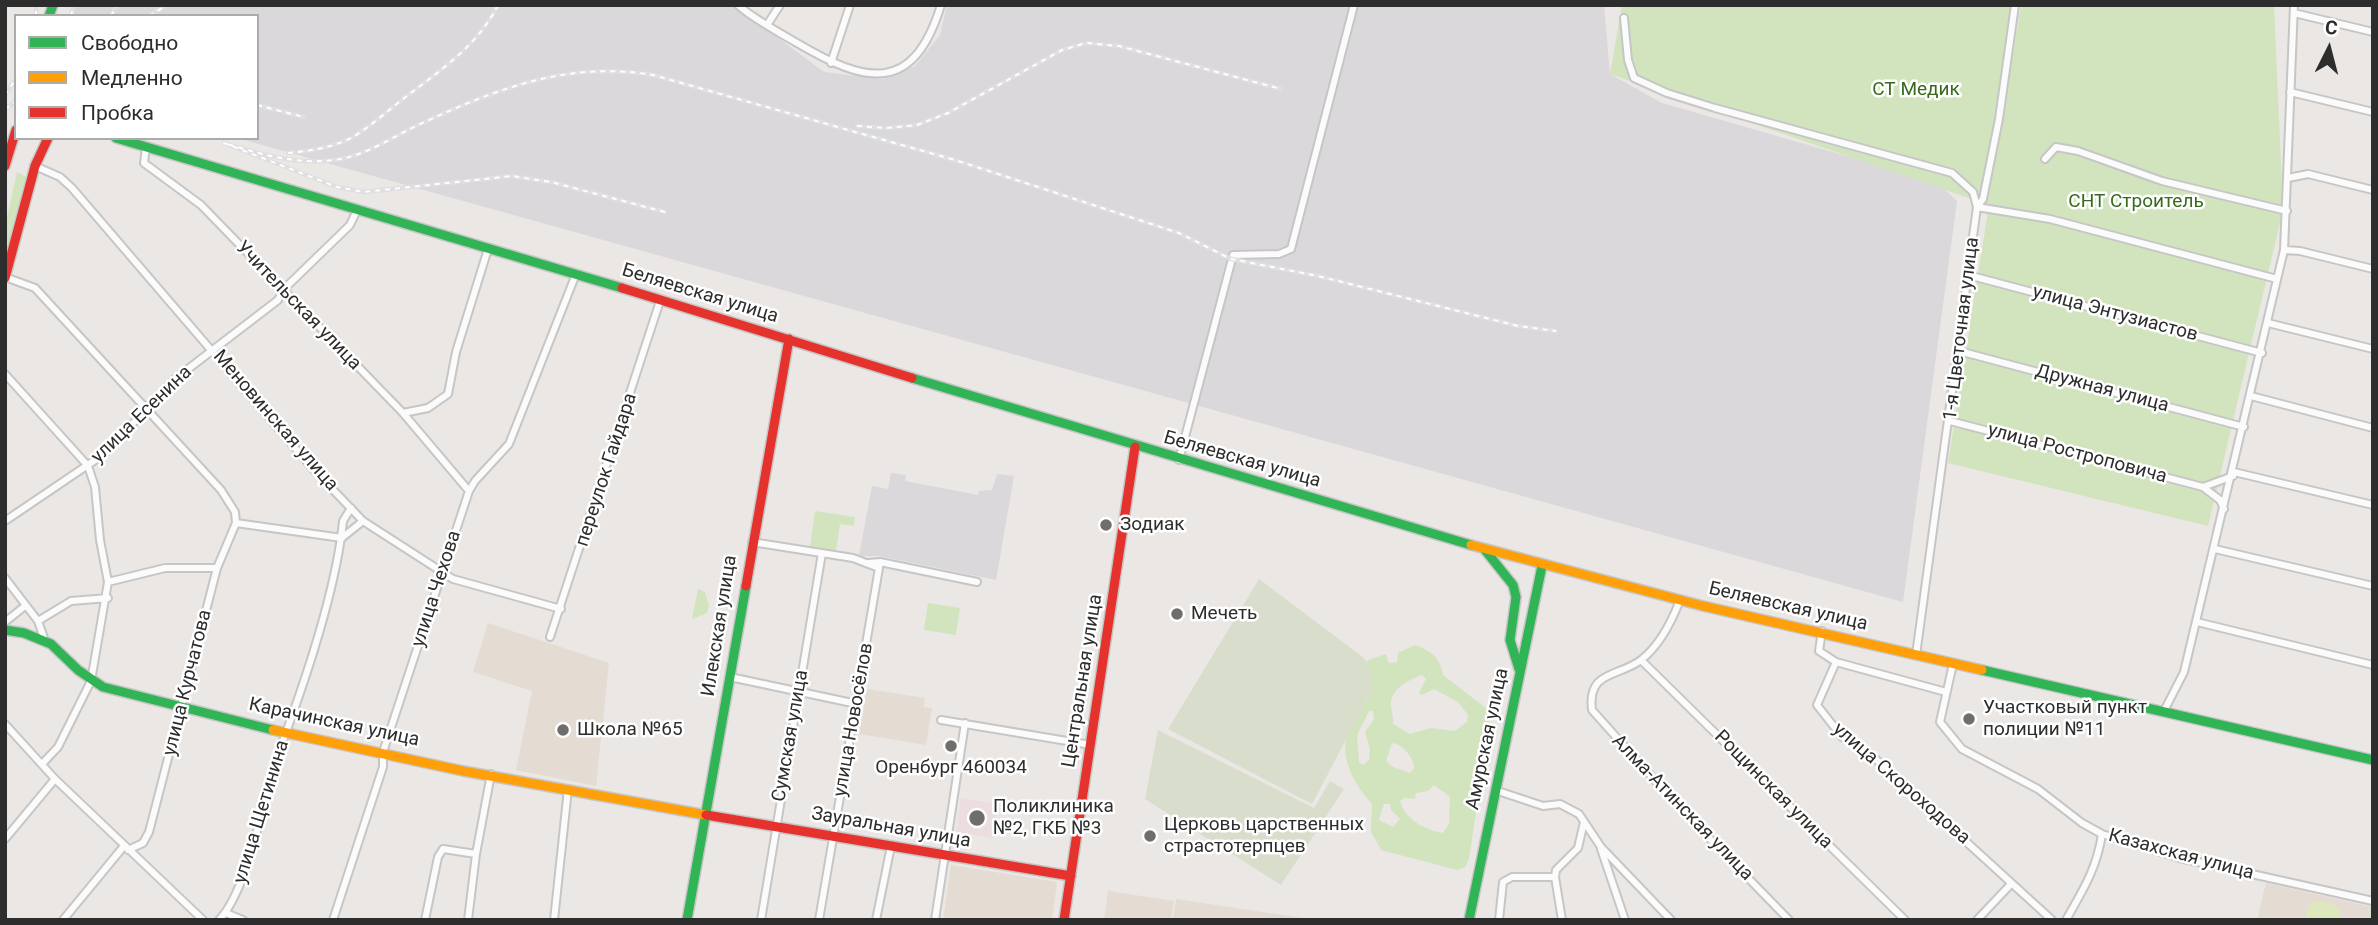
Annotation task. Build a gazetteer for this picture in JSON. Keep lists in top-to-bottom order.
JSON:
{
  "streets": {
    "main road": [
      "Беляевская улица",
      "Илекская улица",
      "Центральная улица",
      "Карачинская улица",
      "Амурская улица",
      "Зауральная улица"
    ],
    "street": [
      "Учительская улица",
      "улица Энтузиастов",
      "1-я Цветочная улица",
      "Дружная улица",
      "улица Есенина",
      "Меновинская улица",
      "улица Ростроповича",
      "переулок Гайдара",
      "улица Чехова",
      "улица Курчатова",
      "улица Новосёлов",
      "Сумская улица",
      "улица Скороходова",
      "Рощинская улица",
      "Алма-Атинская улица",
      "улица Щетинина",
      "Казахская улица"
    ]
  },
  "crossings": [
    ["Беляевская улица", "Учительская улица"],
    ["Беляевская улица", "1-я Цветочная улица"],
    ["Беляевская улица", "улица Есенина"],
    ["Беляевская улица", "переулок Гайдара"],
    ["Беляевская улица", "улица Чехова"],
    ["Беляевская улица", "Илекская улица"],
    ["Беляевская улица", "Центральная улица"],
    ["Беляевская улица", "Амурская улица"],
    ["Учительская улица", "улица Есенина"],
    ["Учительская улица", "улица Чехова"],
    ["улица Энтузиастов", "1-я Цветочная улица"],
    ["1-я Цветочная улица", "Дружная улица"],
    ["1-я Цветочная улица", "улица Ростроповича"],
    ["улица Есенина", "Меновинская улица"],
    ["Меновинская улица", "переулок Гайдара"],
    ["Меновинская улица", "улица Чехова"],
    ["Меновинская улица", "улица Щетинина"],
    ["улица Чехова", "Карачинская улица"],
    ["Илекская улица", "Карачинская улица"],
    ["Илекская улица", "Зауральная улица"],
    ["Центральная улица", "Зауральная улица"],
    ["улица Курчатова", "Карачинская улица"],
    ["улица Новосёлов", "Зауральная улица"],
    ["Карачинская улица", "улица Щетинина"],
    ["Карачинская улица", "Зауральная улица"],
    ["Сумская улица", "Зауральная улица"],
    ["Рощинская улица", "Алма-Атинская улица"]
  ],
  "parks": ["СТ Медик", "СНТ Строитель"],
  "places": [
    "Зодиак",
    "Мечеть",
    "Участковый пункт полиции №11",
    "Школа №65",
    "Оренбург 460034",
    "Поликлиника №2, ГКБ №3",
    "Церковь царственных страстотерпцев"
  ],
  "legend": ["Свободно", "Медленно", "Пробка"],
  "north": "top"
}
